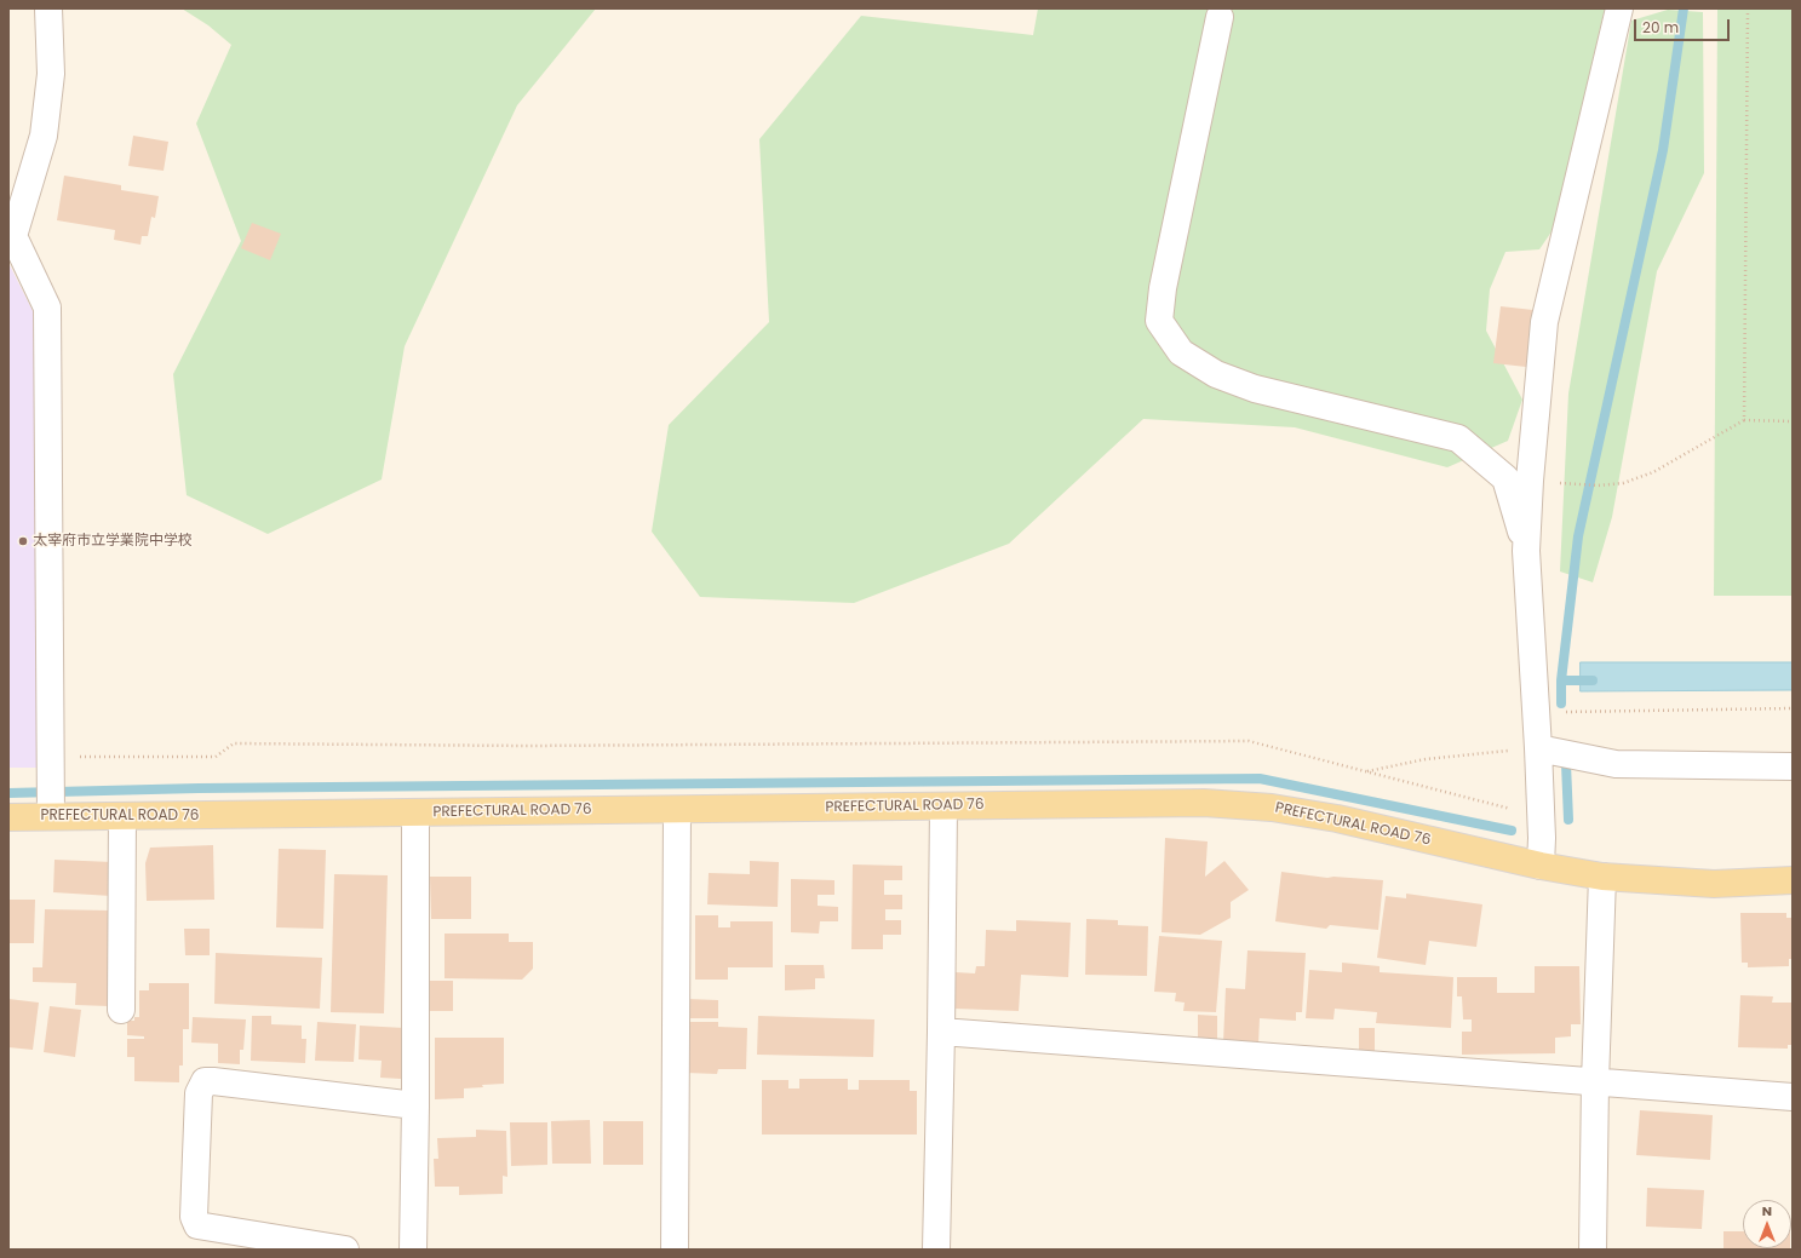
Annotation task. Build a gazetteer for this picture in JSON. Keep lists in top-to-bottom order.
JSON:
{
  "streets": {
    "main road": ["PREFECTURAL ROAD 76"]
  },
  "places": ["太宰府市立学業院中学校"],
  "scale_bar": "20 m",
  "north": "top"
}
